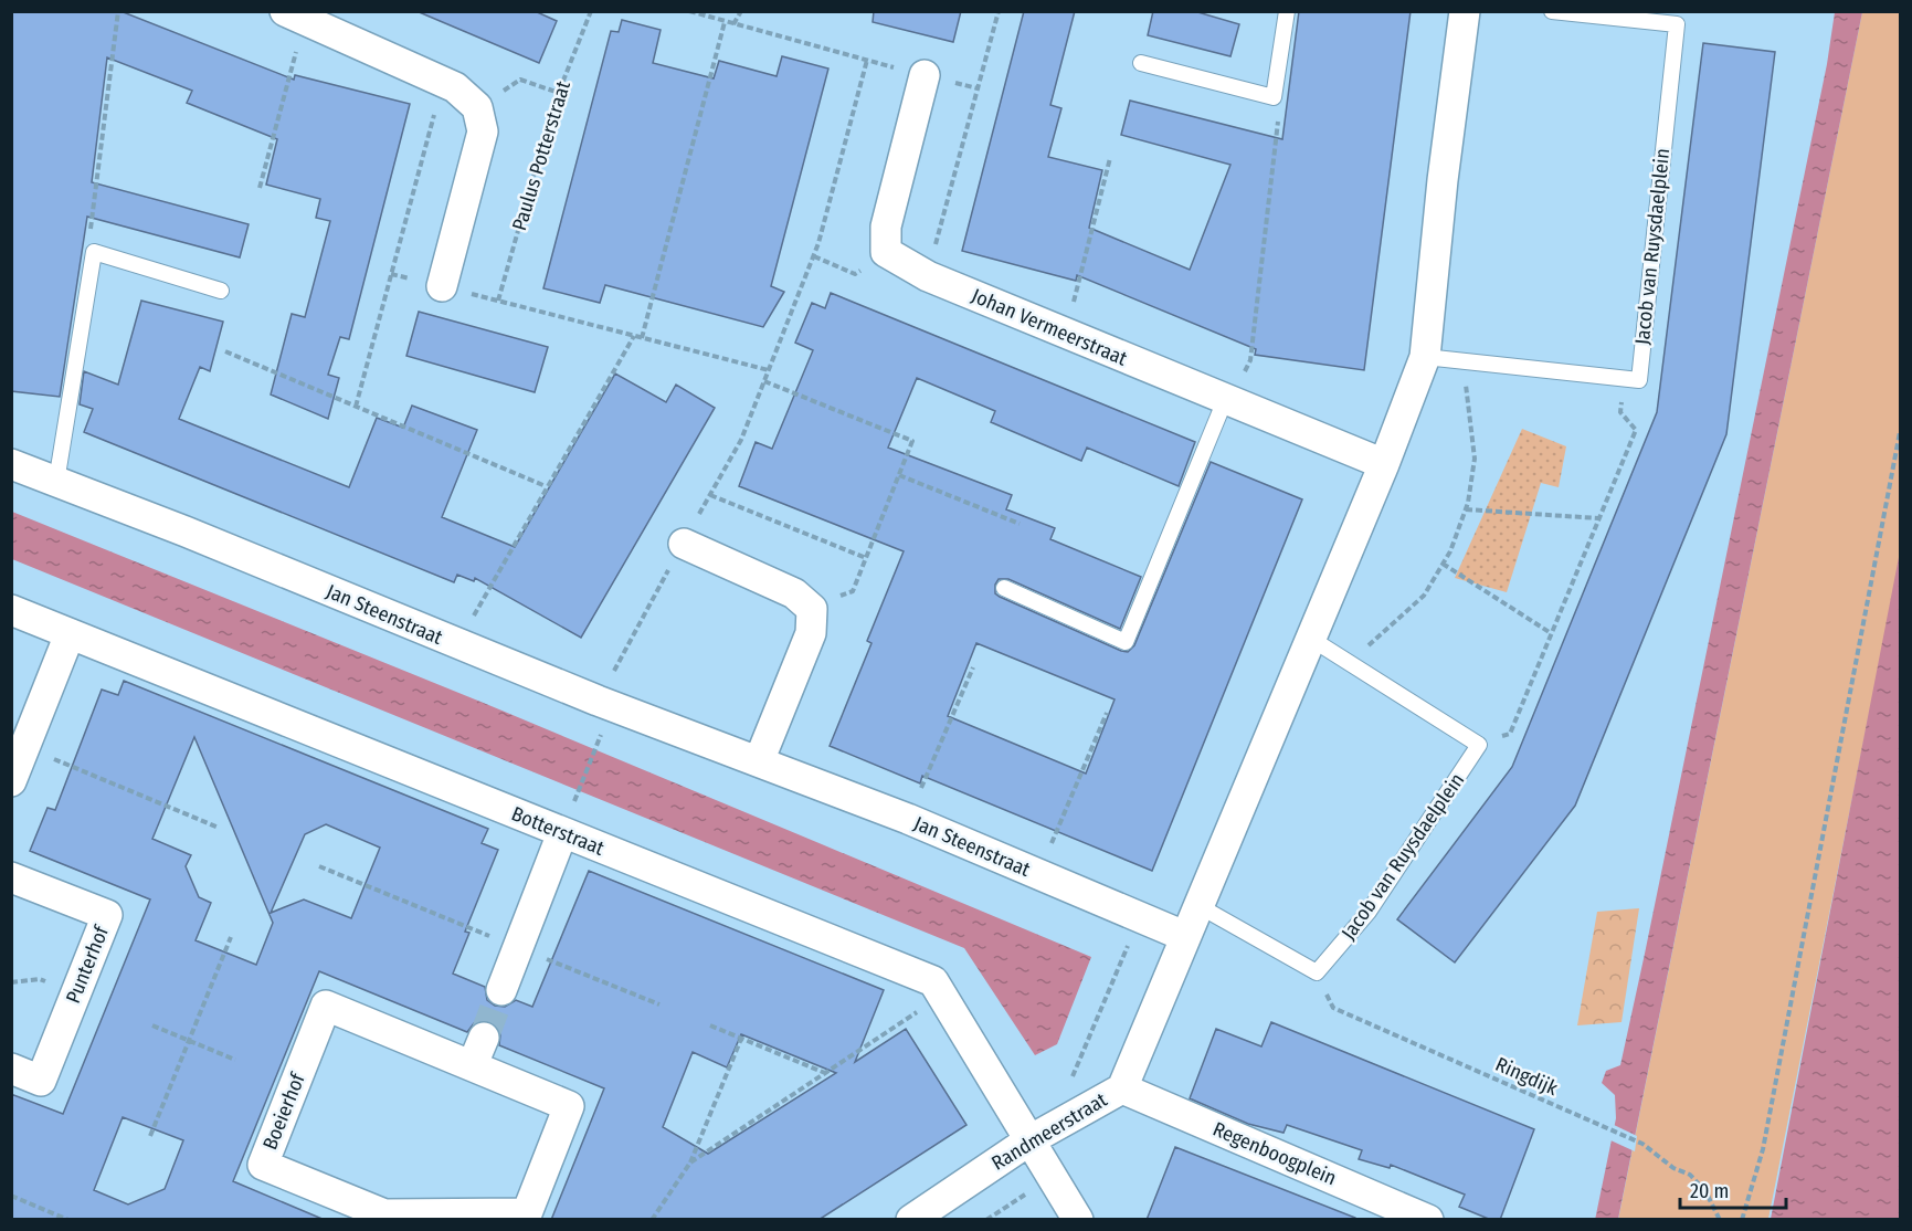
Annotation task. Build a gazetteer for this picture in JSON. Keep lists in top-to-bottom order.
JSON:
{
  "streets": {
    "street": [
      "Johan Vermeerstraat",
      "Jan Steenstraat",
      "Botterstraat",
      "Punterhof",
      "Boeierhof",
      "Randmeerstraat",
      "Regenboogplein"
    ],
    "lane": ["Jacob van Ruysdaelplein"],
    "path": ["Paulus Potterstraat", "Ringdijk"]
  },
  "crossings": [
    ["Jacob van Ruysdaelplein", "Ringdijk"],
    ["Jan Steenstraat", "Randmeerstraat"],
    ["Botterstraat", "Randmeerstraat"],
    ["Randmeerstraat", "Regenboogplein"]
  ],
  "scale_bar": "20 m"
}
